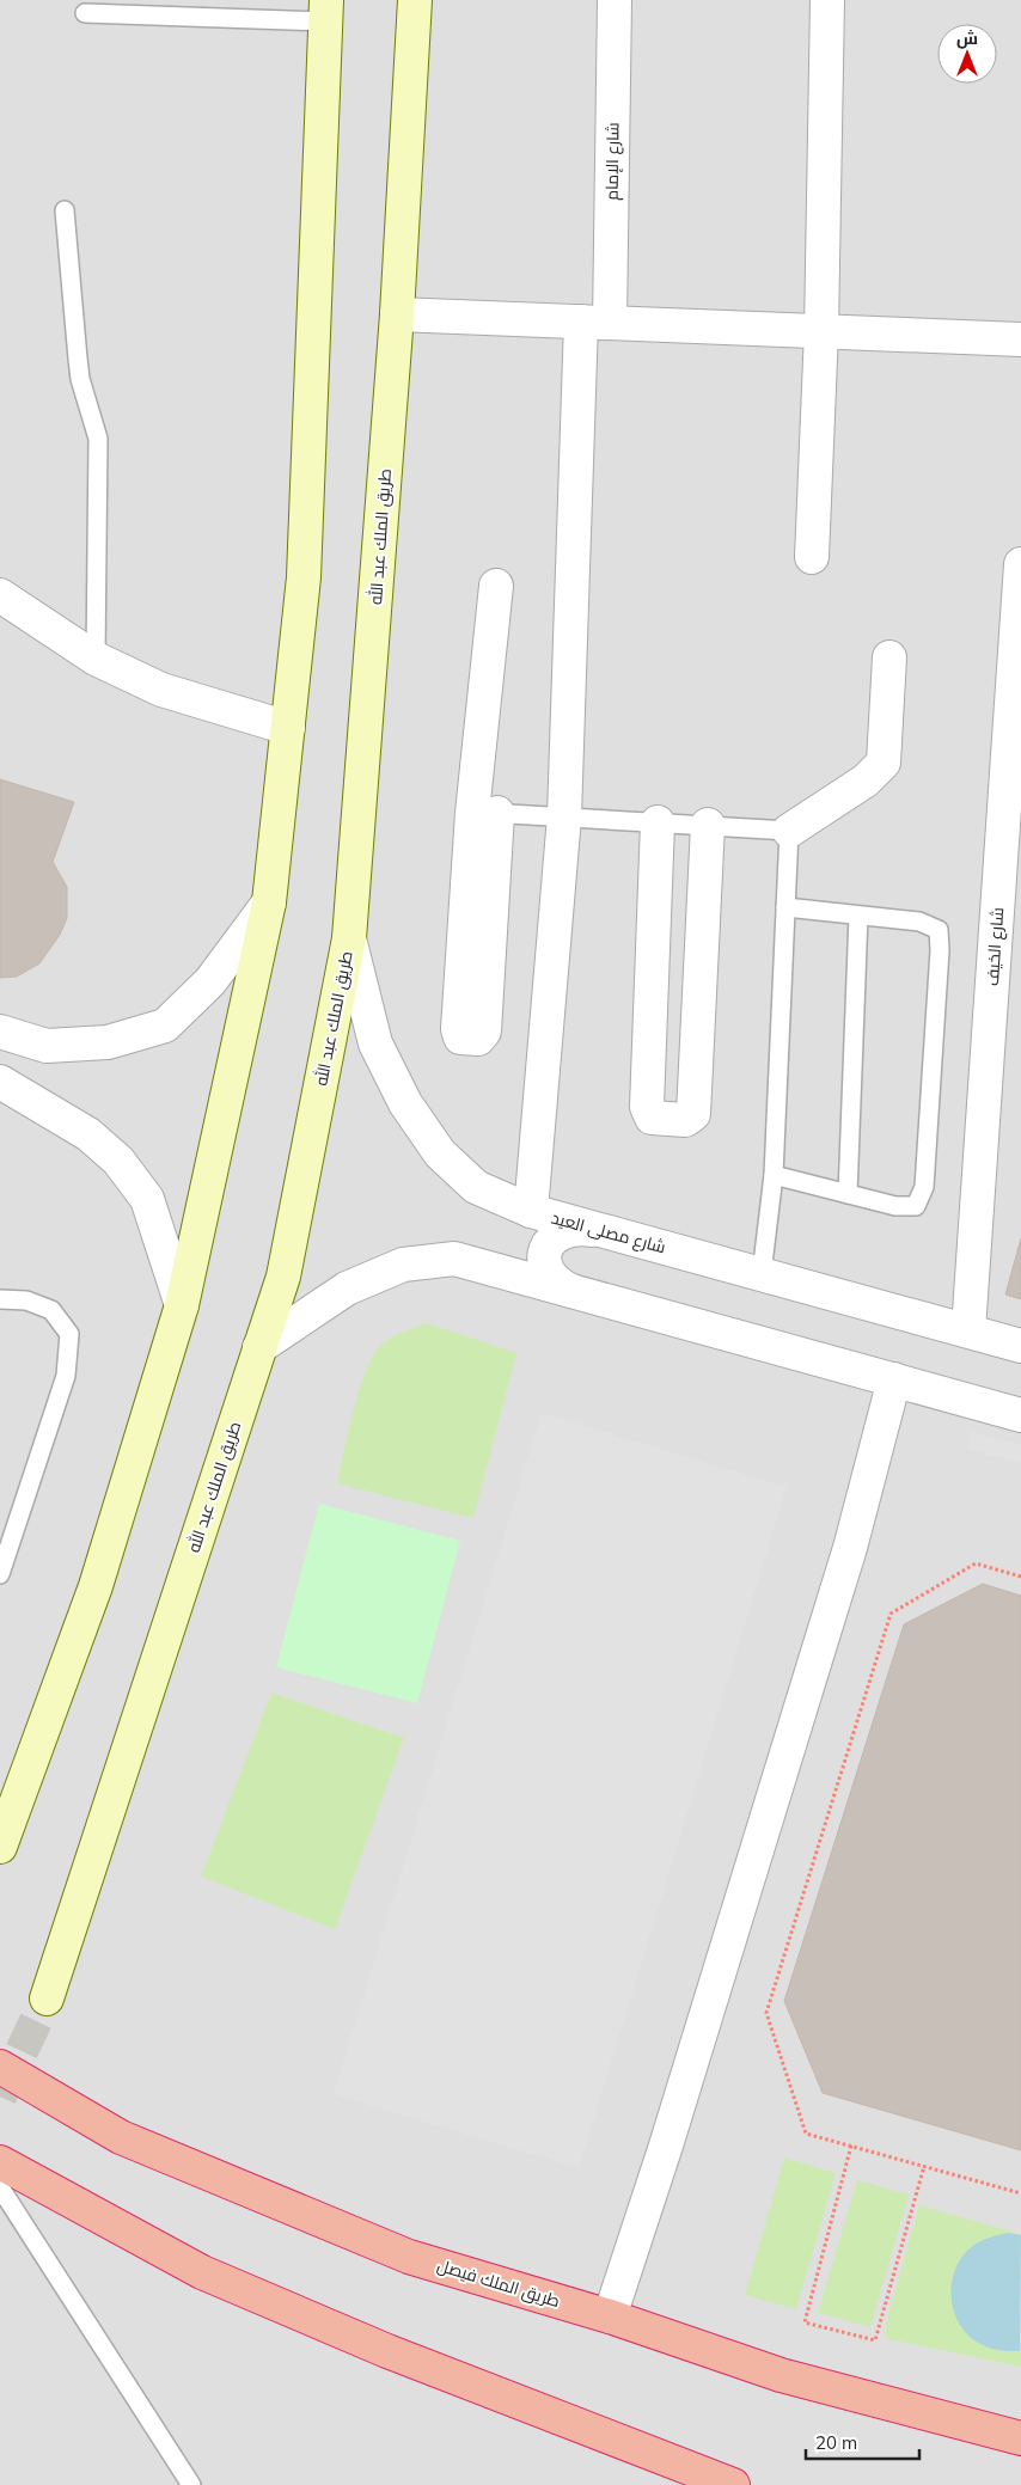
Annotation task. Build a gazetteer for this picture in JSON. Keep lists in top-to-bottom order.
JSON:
{
  "streets": {
    "highway": ["طريق الملك فيصل"],
    "main road": ["طريق الملك عبد الله"],
    "street": ["شارع الإمام", "شارع الخيف", "شارع مصلى العيد"]
  },
  "crossings": [
    ["شارع الإمام", "شارع مصلى العيد"],
    ["طريق الملك عبد الله", "شارع مصلى العيد"],
    ["شارع الخيف", "شارع مصلى العيد"]
  ],
  "scale_bar": "20 m",
  "north": "top"
}
